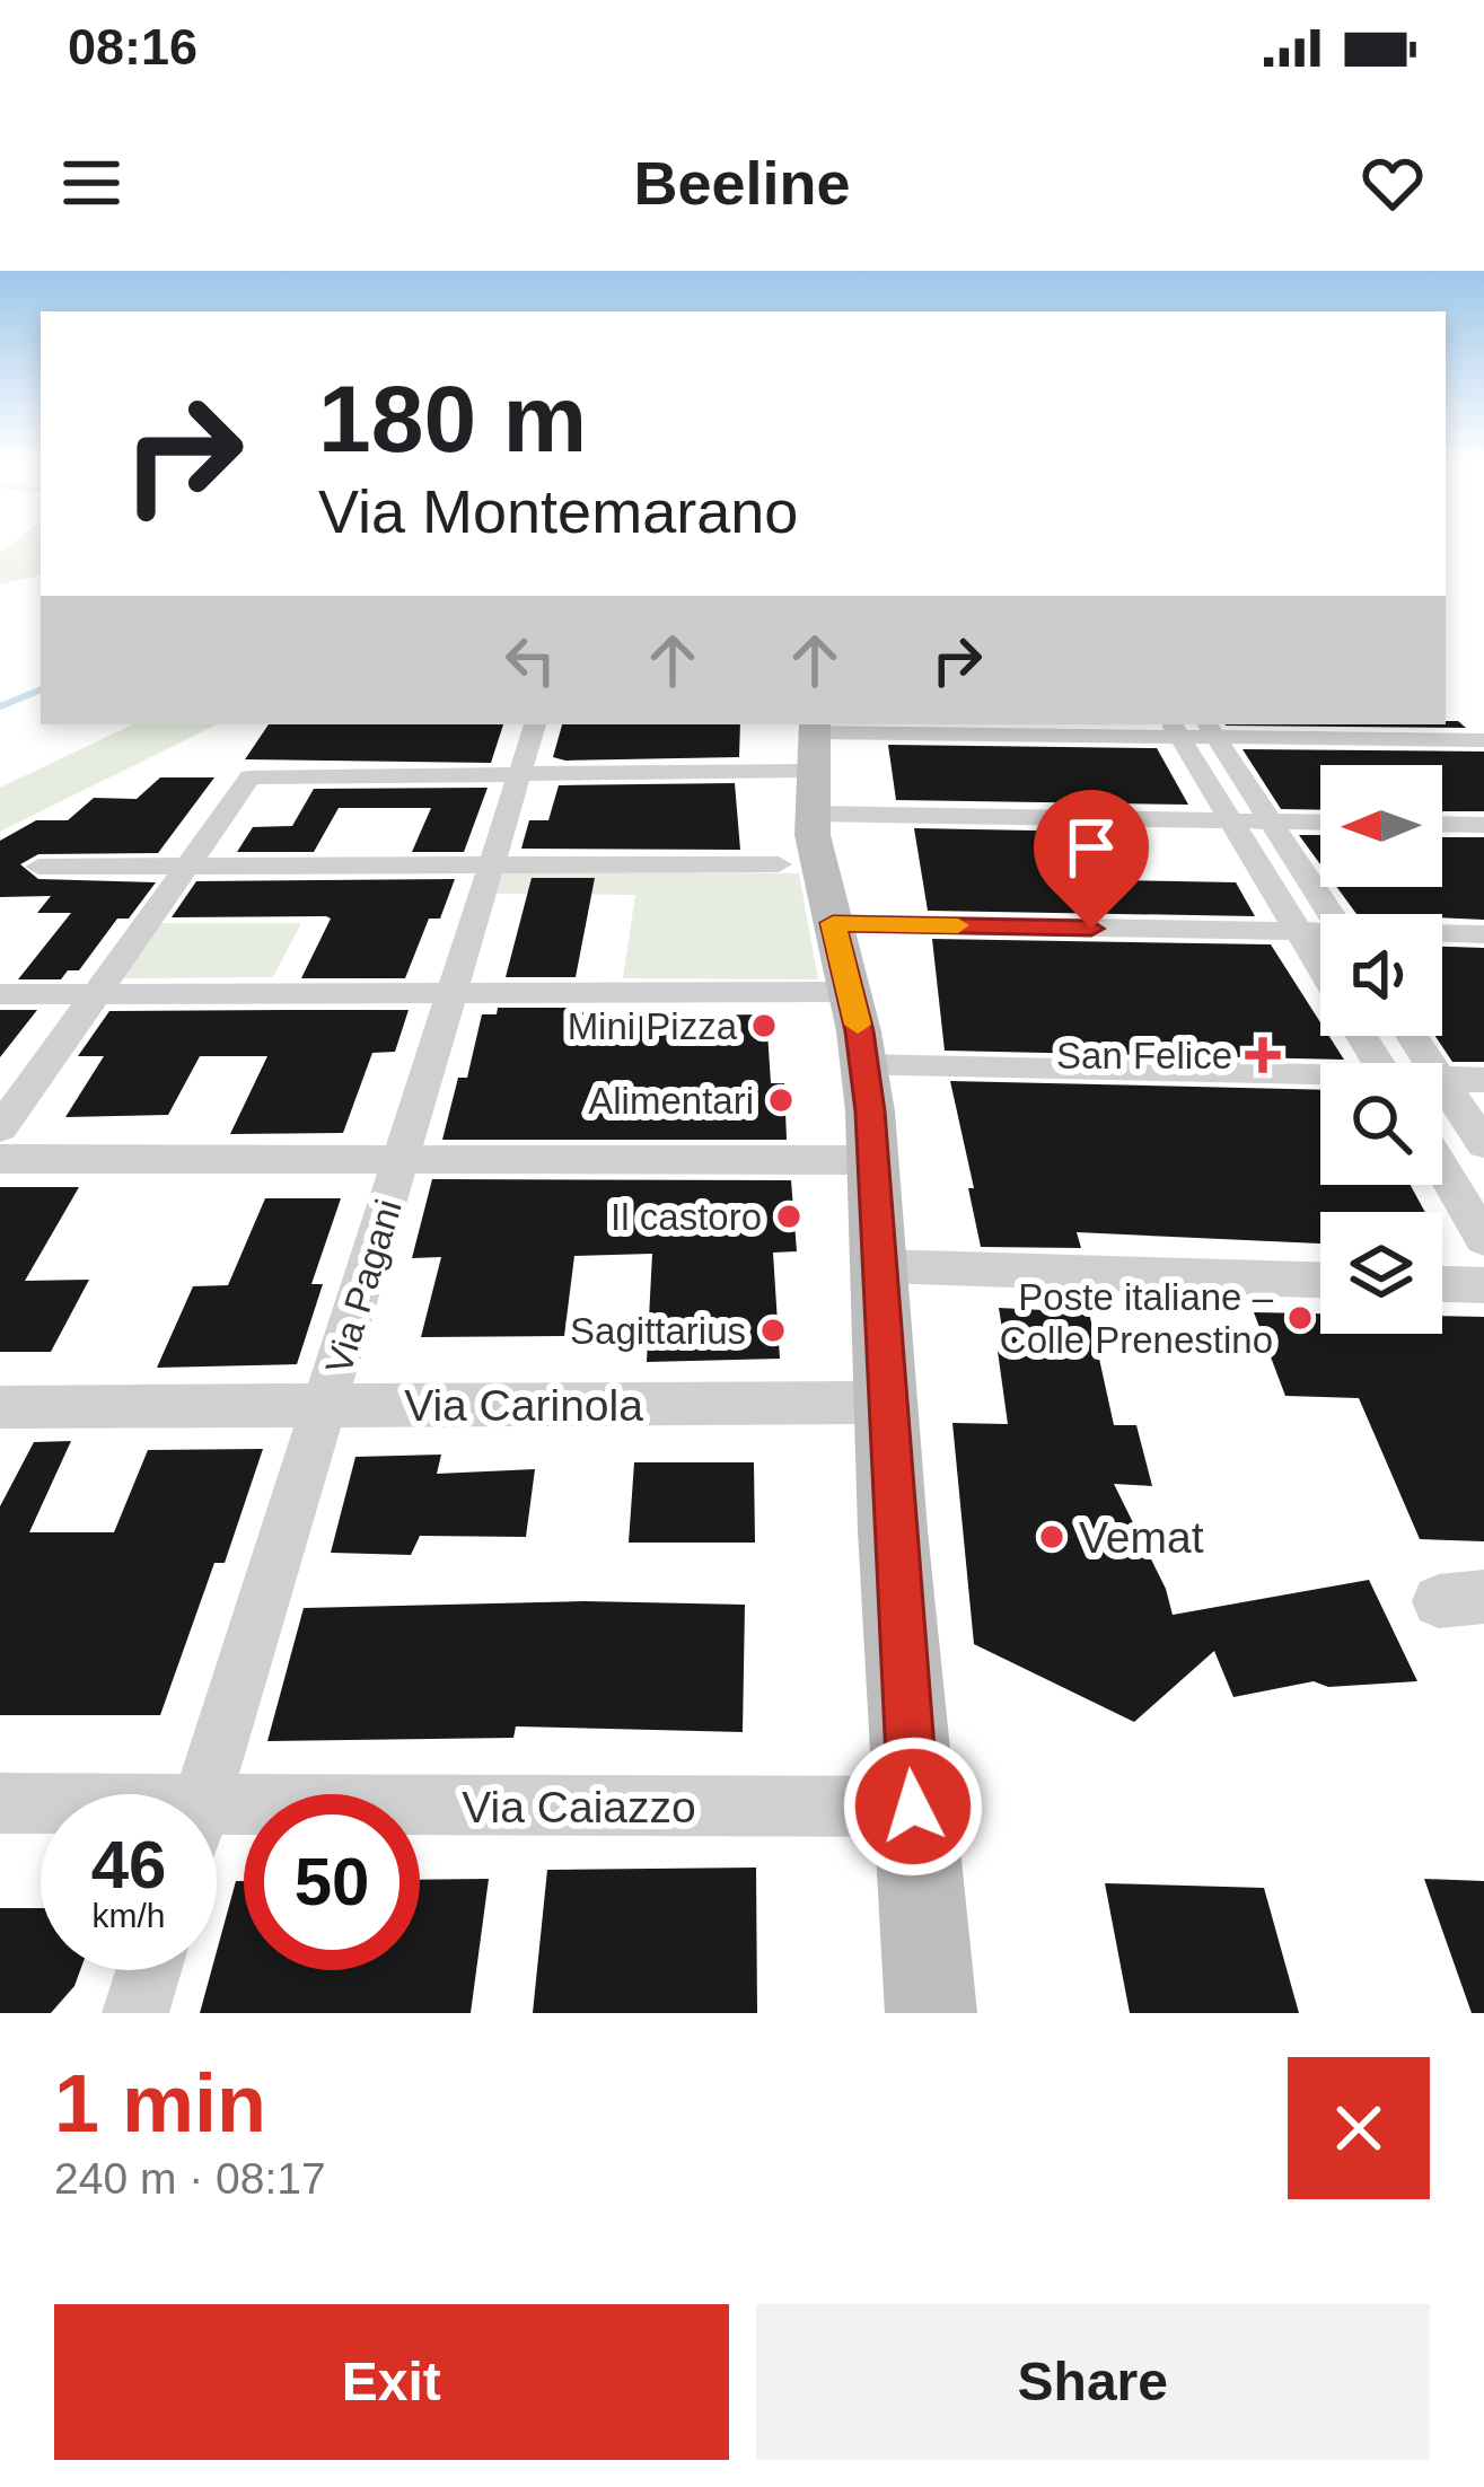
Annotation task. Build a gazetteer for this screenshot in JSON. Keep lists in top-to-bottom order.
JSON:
{
  "streets": {
    "street": ["Via Pagani", "Via Carinola", "Via Caiazzo"]
  },
  "crossings": [
    ["Via Pagani", "Via Carinola"]
  ],
  "places": {
    "other": [
      "Mini Pizza",
      "Alimentari",
      "Il castoro",
      "Poste italiane – Colle Prenestino",
      "Sagittarius",
      "Vemat"
    ],
    "health": ["San Felice"]
  },
  "north": "left",
  "page": {
    "status": "08:16",
    "header": "Beeline",
    "turn": ["180 m", "Via Montemarano"],
    "speed": "46 km/h",
    "limit": "50",
    "heading": ["1 min", "240 m · 08:17"],
    "buttons": ["Exit", "Share"]
  }
}
